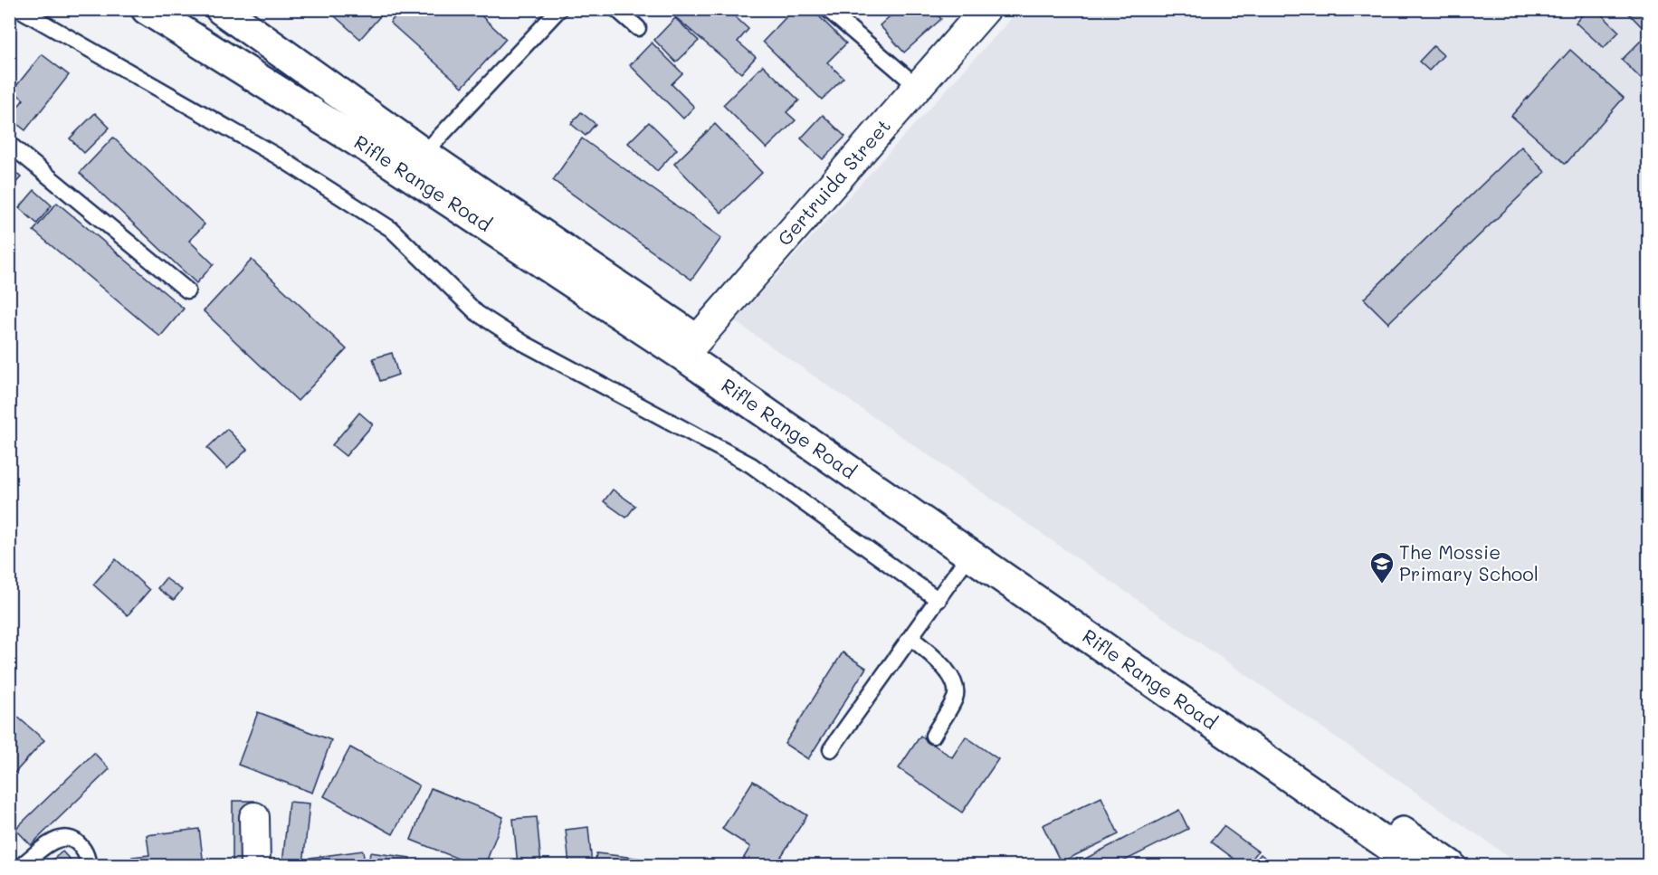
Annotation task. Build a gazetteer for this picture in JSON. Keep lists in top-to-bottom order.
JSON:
{
  "streets": {
    "main road": ["Rifle Range Road"],
    "street": ["Gertruida Street"]
  },
  "crossings": [
    ["Gertruida Street", "Rifle Range Road"]
  ],
  "places": {
    "school or university": ["The Mossie Primary School"]
  }
}
